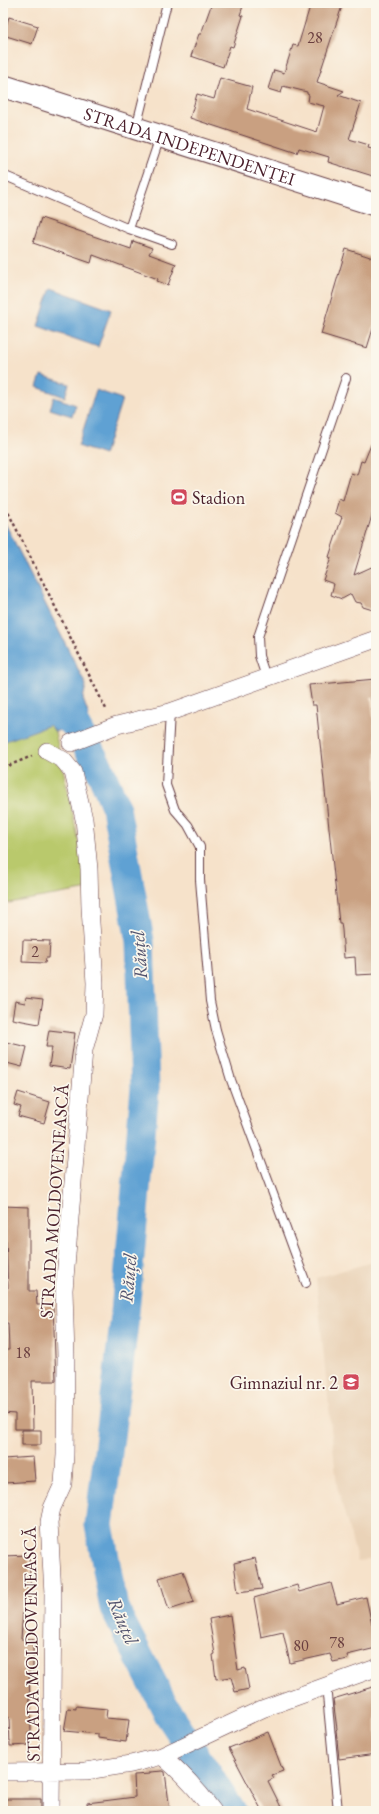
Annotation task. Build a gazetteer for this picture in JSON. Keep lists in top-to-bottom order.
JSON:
{
  "streets": {
    "street": ["STRADA INDEPENDENȚEI", "STRADA MOLDOVENEASCĂ"]
  },
  "water": ["Răuțel"],
  "places": {
    "sports": ["Stadion"],
    "school or university": ["Gimnaziul nr. 2"]
  },
  "house_numbers": [
    "28",
    "2",
    "18",
    "78",
    "80"
  ]
}
